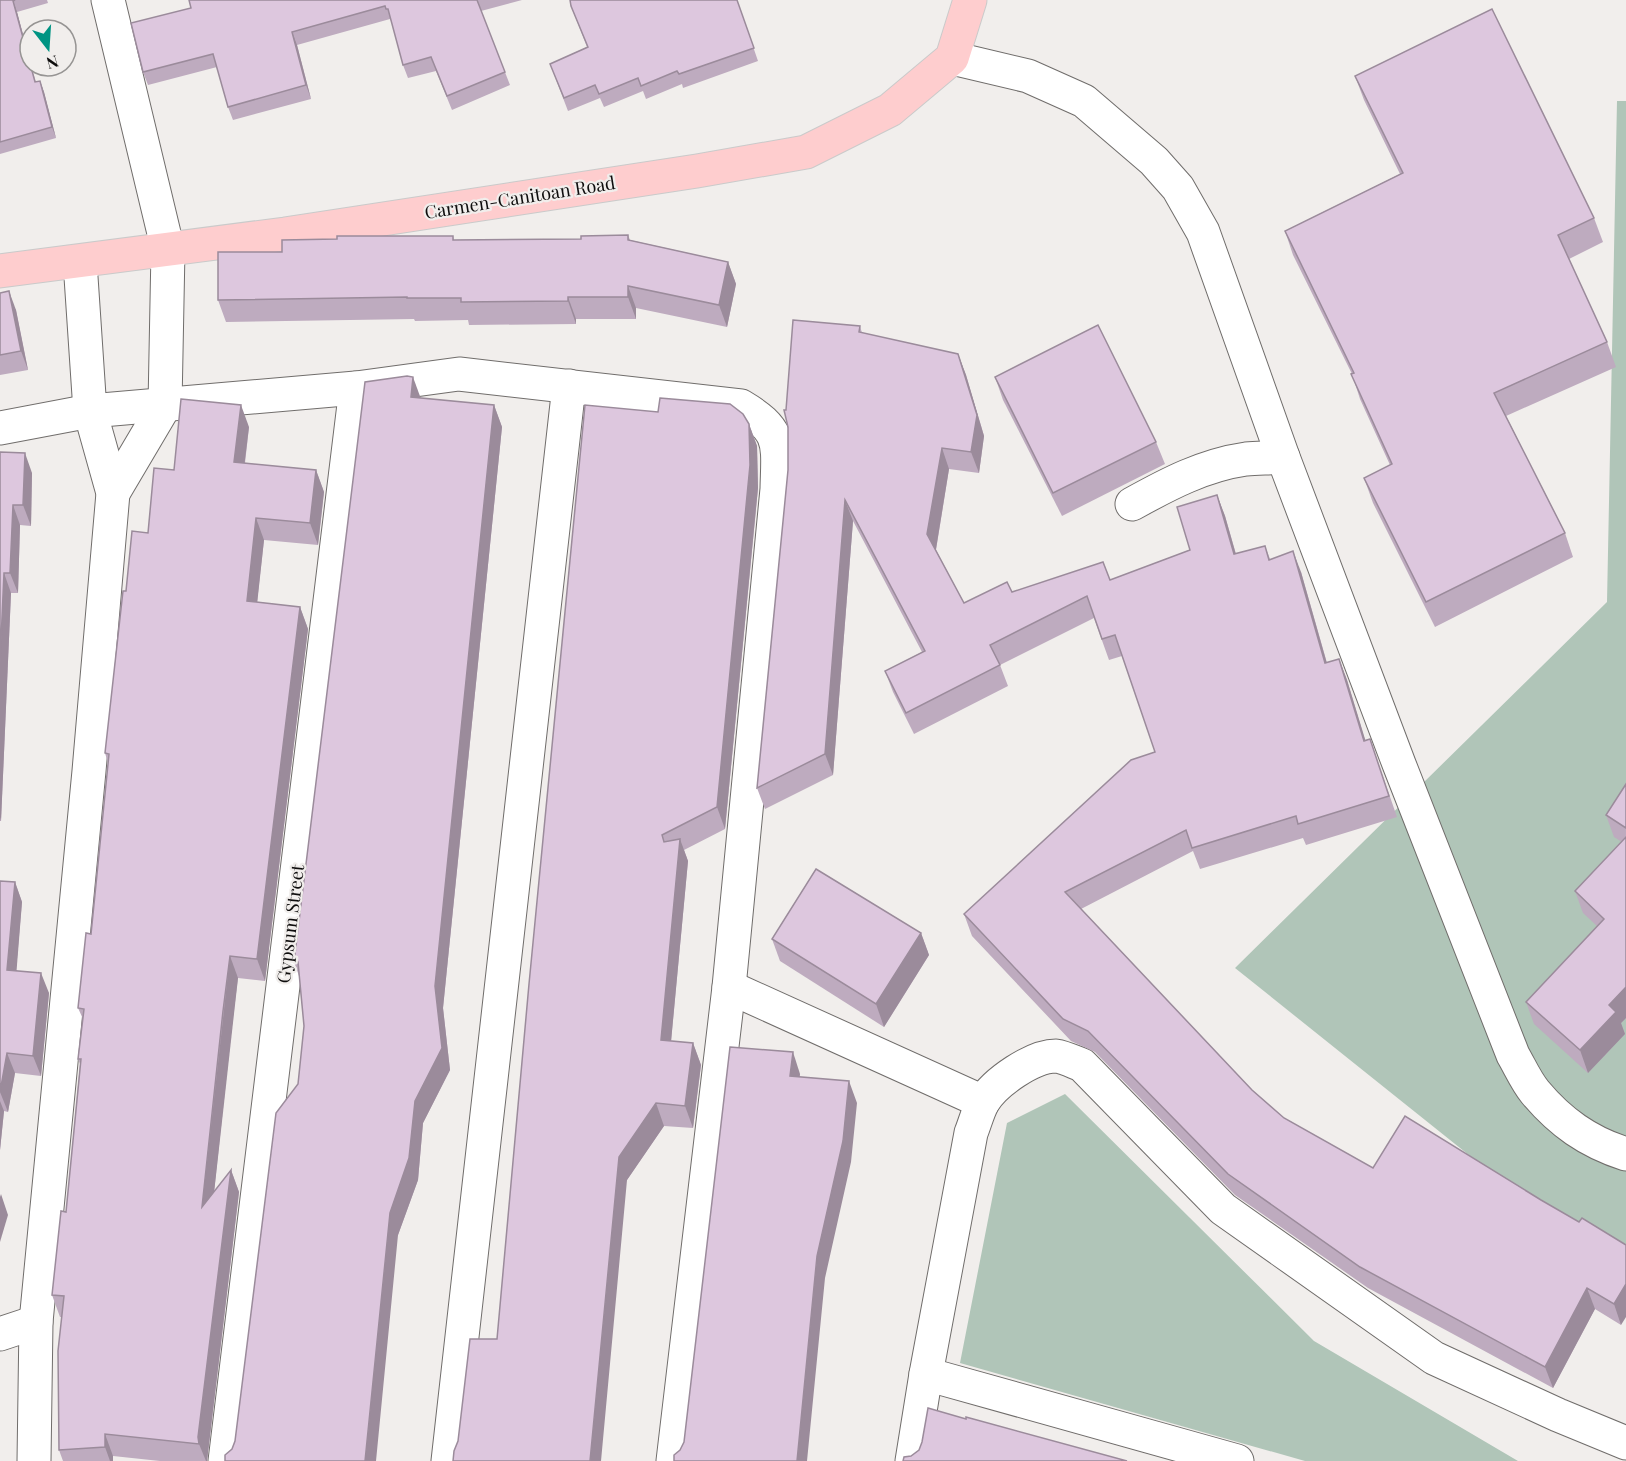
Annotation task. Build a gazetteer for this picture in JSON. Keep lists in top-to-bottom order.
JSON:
{
  "streets": {
    "main road": ["Carmen-Canitoan Road"],
    "street": ["Gypsum Street"]
  },
  "north": "bottom"
}
